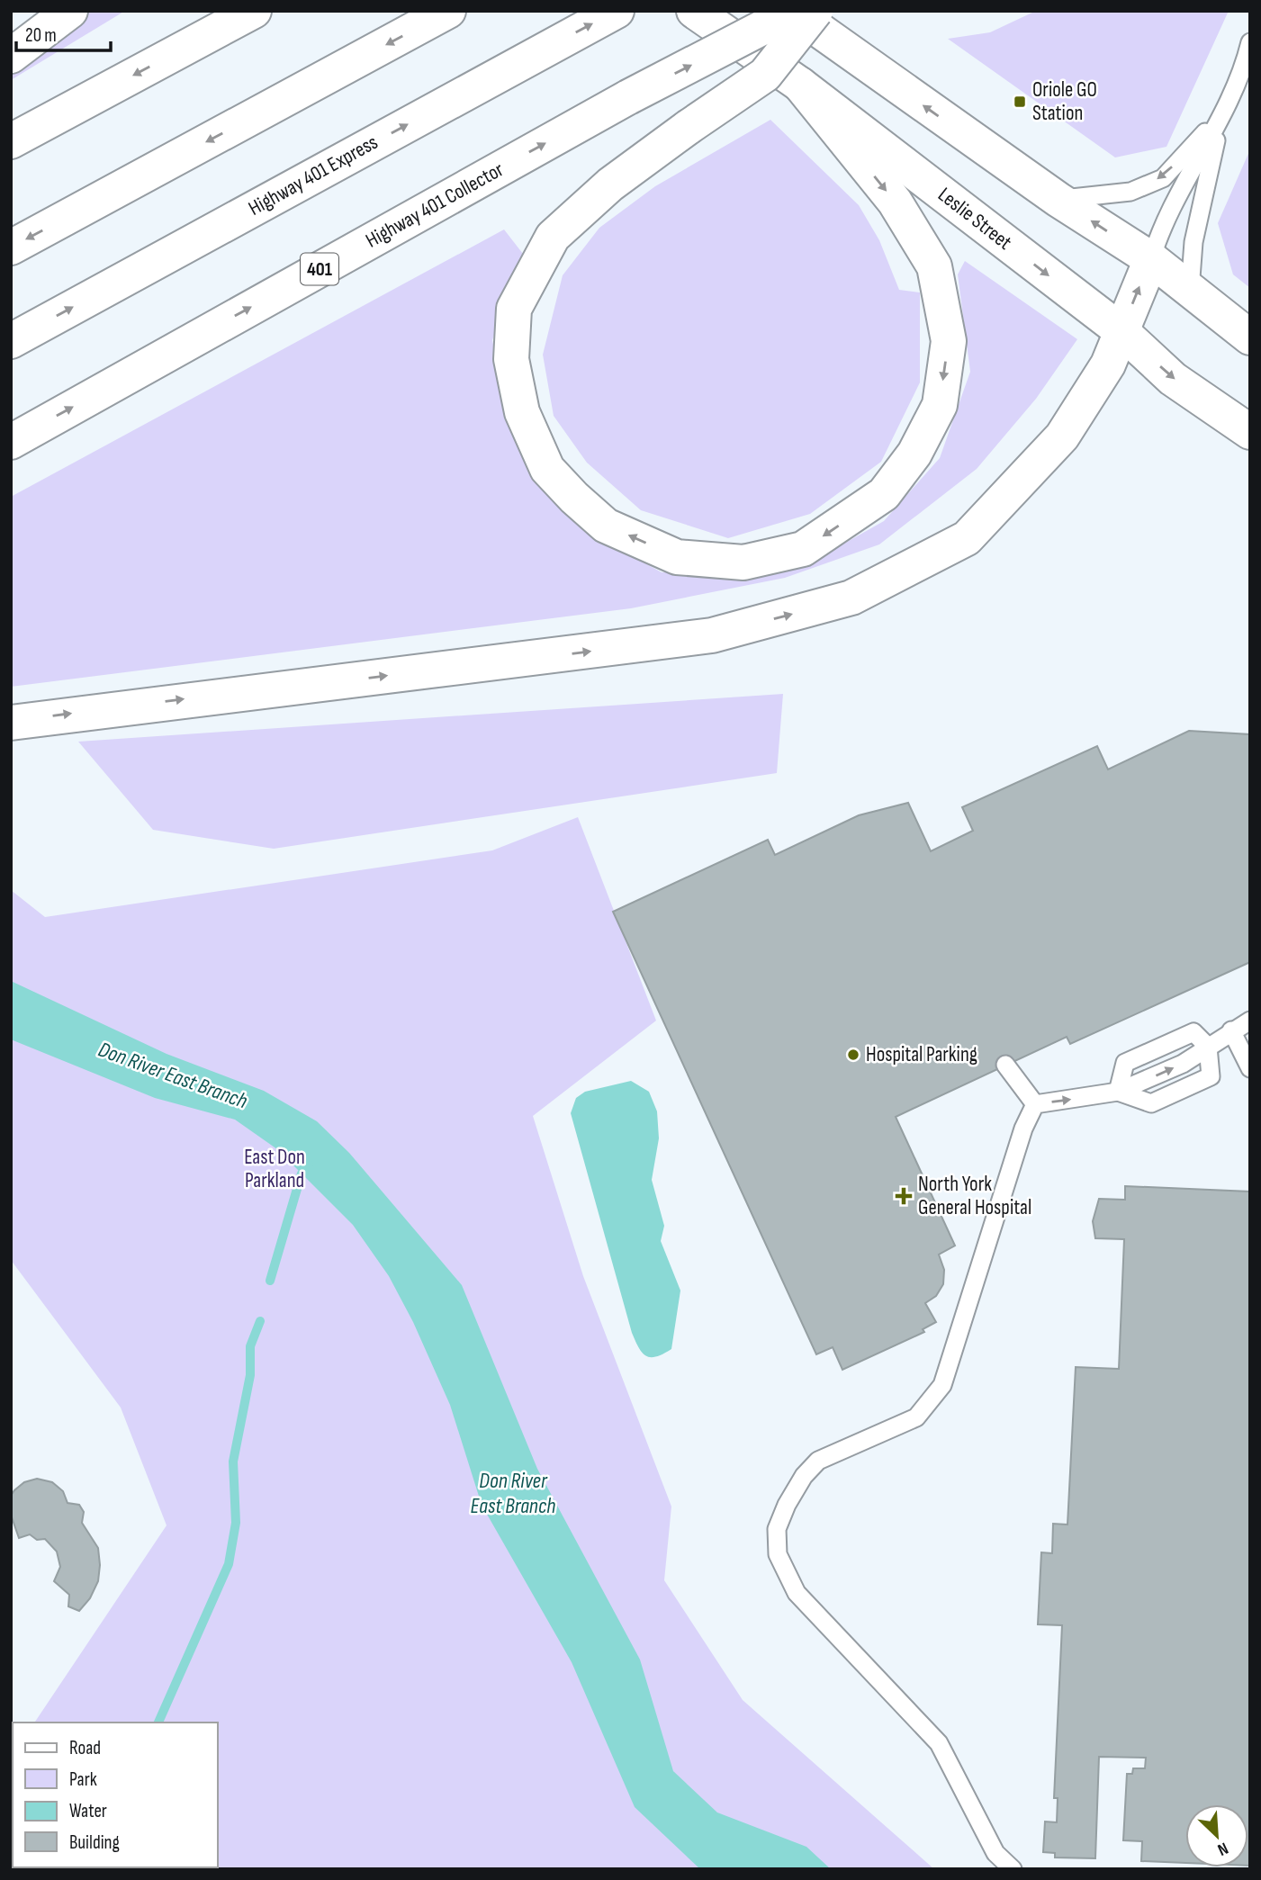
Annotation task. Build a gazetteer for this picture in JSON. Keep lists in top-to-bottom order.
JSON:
{
  "streets": {
    "main road": [
      "Highway 401 Express",
      "Highway 401 Collector",
      "Leslie Street",
      "401"
    ]
  },
  "water": ["Don River East Branch"],
  "parks": ["East Don Parkland"],
  "places": {
    "transit": ["Oriole GO Station"],
    "other": ["Hospital Parking"],
    "health": ["North York General Hospital"]
  },
  "legend": [
    "Road",
    "Park",
    "Water",
    "Building"
  ],
  "scale_bar": "20 m",
  "north": "bottom right"
}
